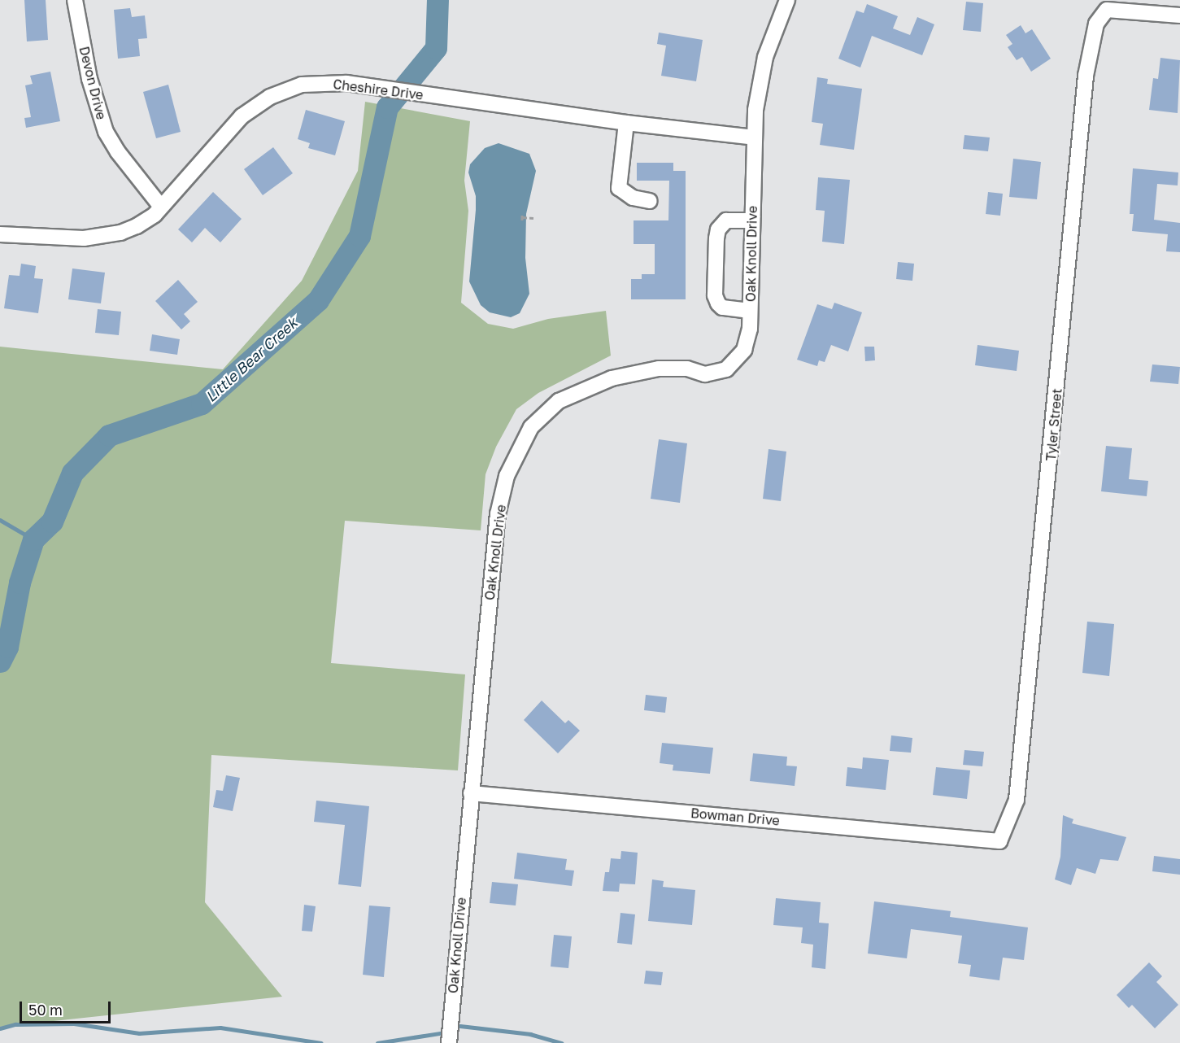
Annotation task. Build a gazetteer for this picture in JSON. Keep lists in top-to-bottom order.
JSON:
{
  "streets": {
    "street": [
      "Devon Drive",
      "Cheshire Drive",
      "Oak Knoll Drive",
      "Tyler Street",
      "Bowman Drive"
    ]
  },
  "crossings": [
    ["Devon Drive", "Cheshire Drive"],
    ["Cheshire Drive", "Oak Knoll Drive"],
    ["Oak Knoll Drive", "Bowman Drive"],
    ["Tyler Street", "Bowman Drive"]
  ],
  "water": ["Little Bear Creek"],
  "scale_bar": "50 m"
}
